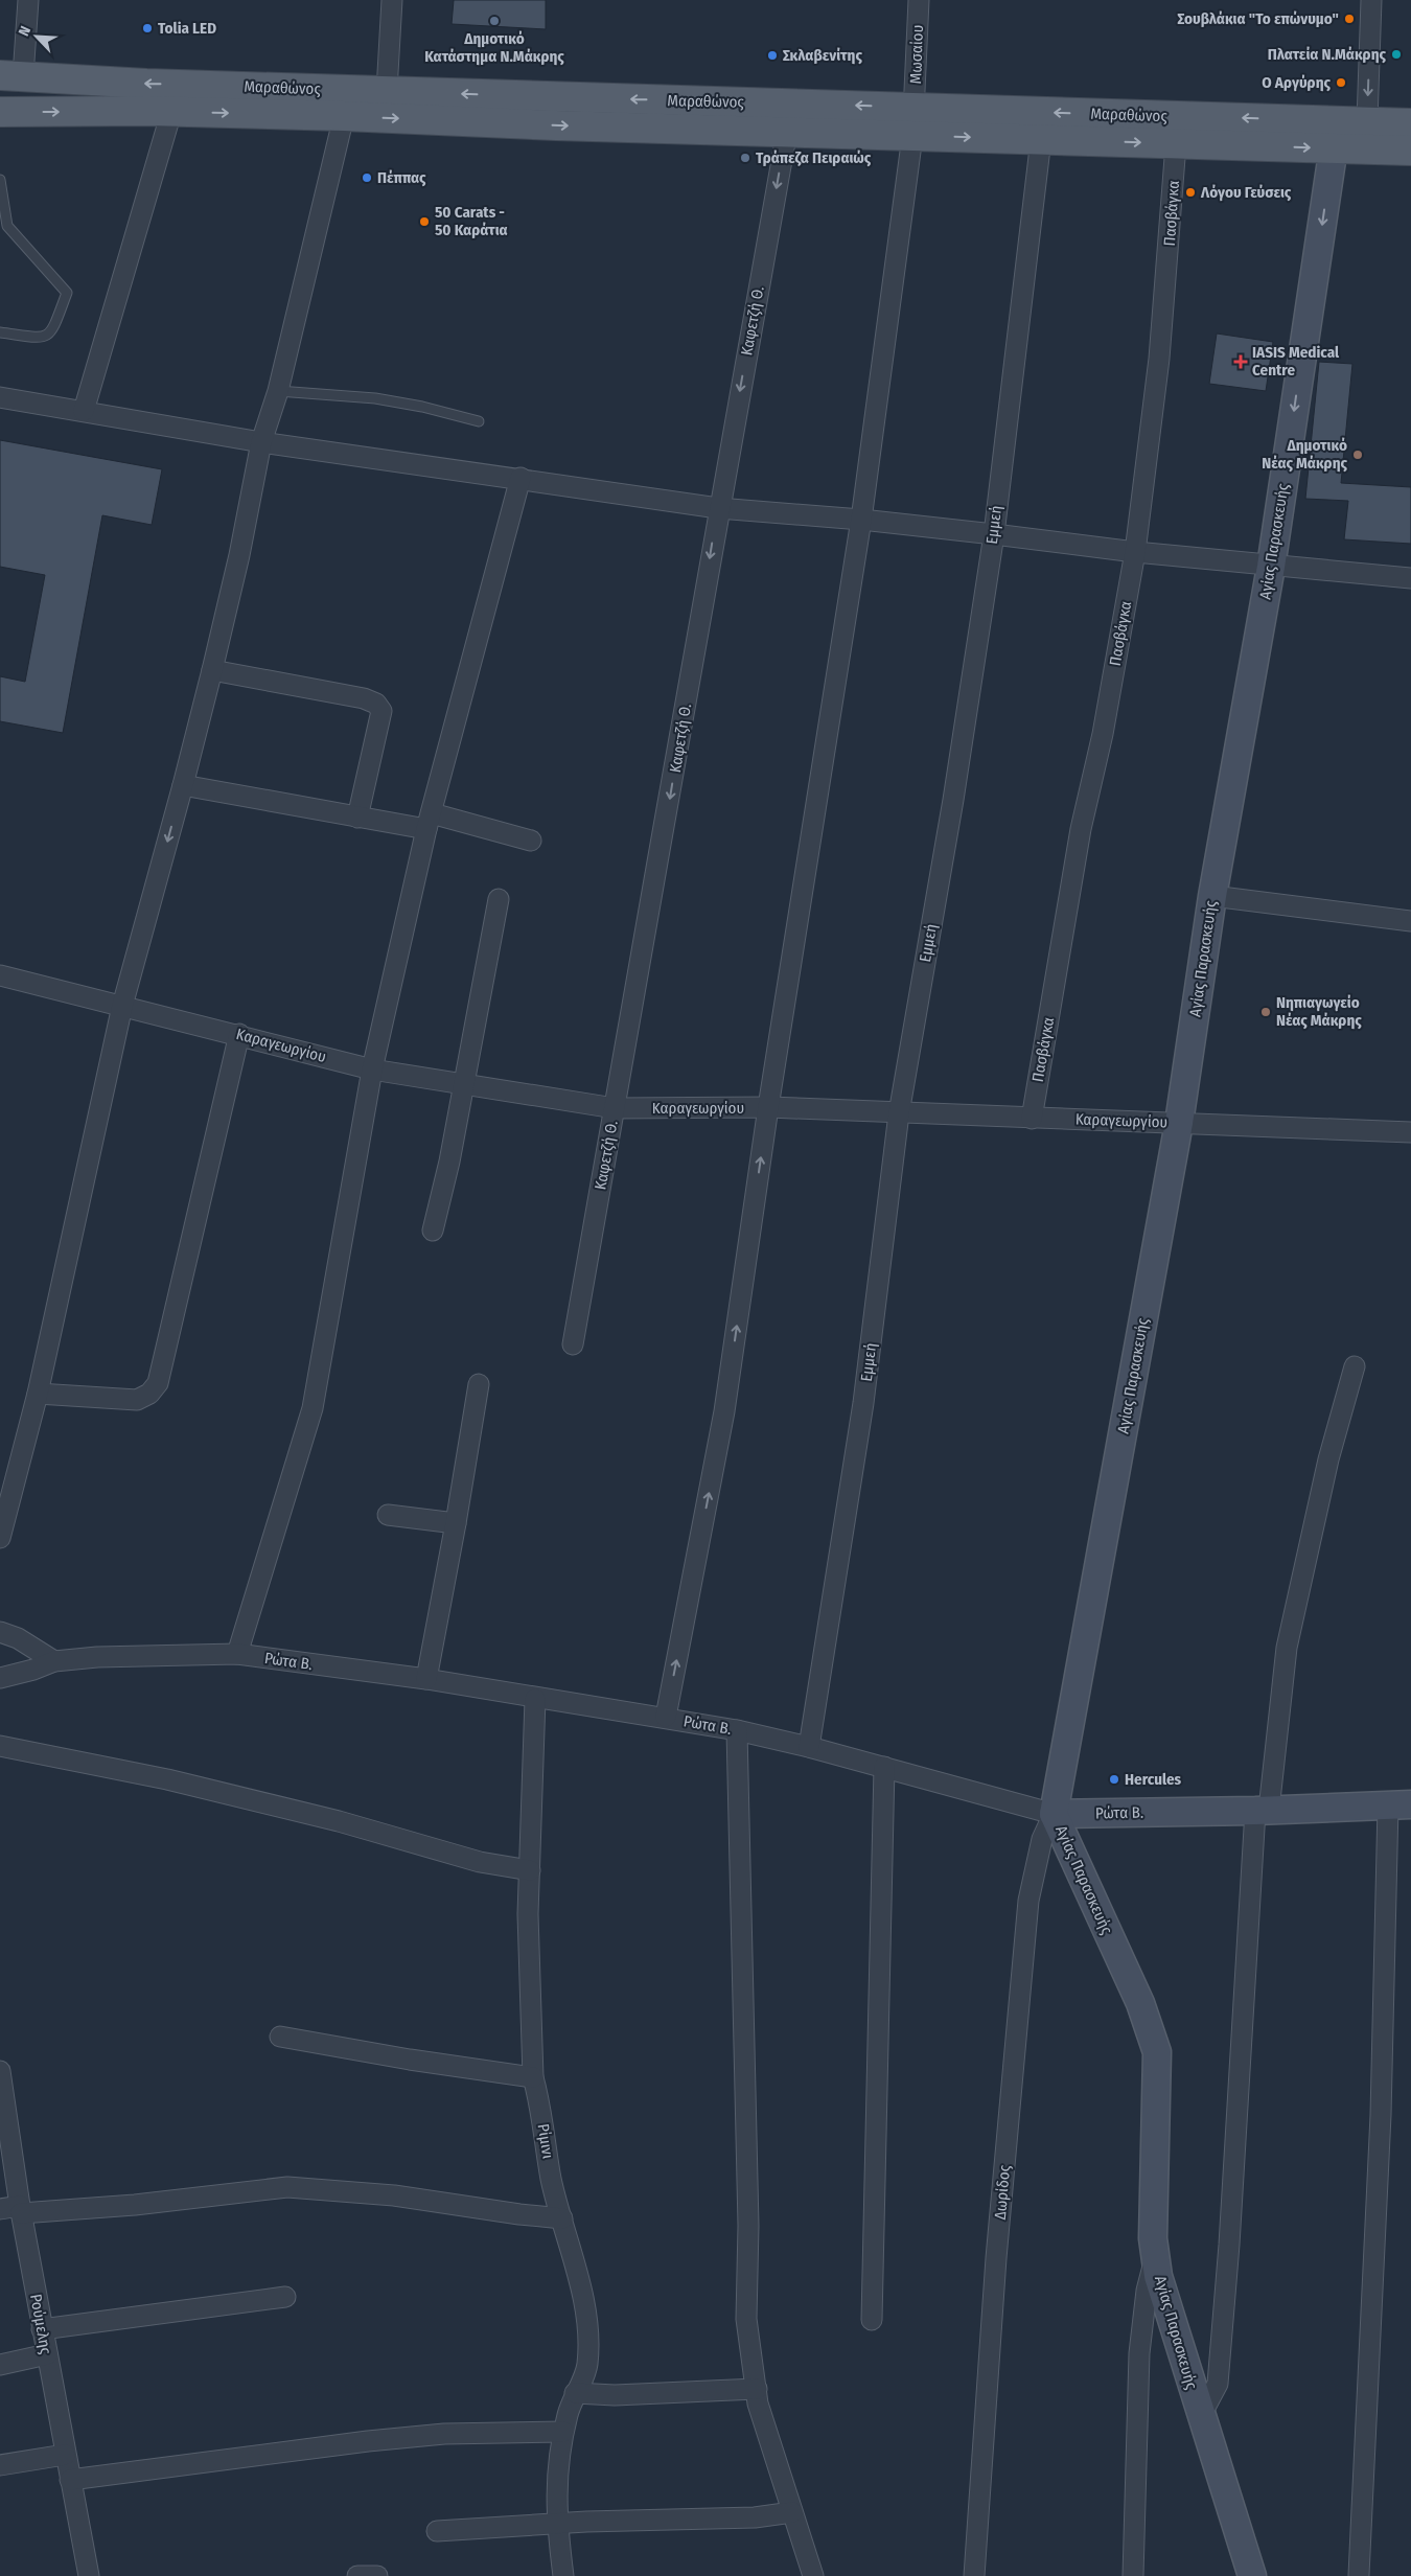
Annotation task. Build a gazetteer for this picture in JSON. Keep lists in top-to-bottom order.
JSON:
{
  "streets": {
    "main road": ["Μαραθώνος"],
    "street": [
      "Μωσαίου",
      "Πασβάγκα",
      "Καφετζή Θ.",
      "Εμμεή",
      "Αγίας Παρασκευής",
      "Καραγεωργίου",
      "Ρώτα Β.",
      "Ρίμινι",
      "Δωρίδος",
      "Ρούμελης"
    ]
  },
  "crossings": [
    ["Μωσαίου", "Μαραθώνος"],
    ["Μωσαίου", "Καραγεωργίου"],
    ["Μωσαίου", "Ρώτα Β."],
    ["Μαραθώνος", "Πασβάγκα"],
    ["Μαραθώνος", "Καφετζή Θ."],
    ["Μαραθώνος", "Εμμεή"],
    ["Μαραθώνος", "Αγίας Παρασκευής"],
    ["Πασβάγκα", "Καραγεωργίου"],
    ["Καφετζή Θ.", "Καραγεωργίου"],
    ["Εμμεή", "Καραγεωργίου"],
    ["Εμμεή", "Ρώτα Β."],
    ["Αγίας Παρασκευής", "Καραγεωργίου"],
    ["Αγίας Παρασκευής", "Ρώτα Β."],
    ["Αγίας Παρασκευής", "Δωρίδος"],
    ["Ρώτα Β.", "Ρίμινι"],
    ["Ρώτα Β.", "Δωρίδος"]
  ],
  "one_way": ["Μωσαίου", "Καφετζή Θ."],
  "places": {
    "other": [
      "Σουβλάκια \"Το επώνυμο\"",
      "Δημοτικό Κατάστημα Ν.Μάκρης",
      "Tolia LED",
      "Πλατεία Ν.Μάκρης",
      "Σκλαβενίτης",
      "Ο Αργύρης",
      "Τράπεζα Πειραιώς",
      "Πέππας",
      "Λόγου Γεύσεις",
      "50 Carats - 50 Καράτια",
      "Δημοτικό Νέας Μάκρης",
      "Νηπιαγωγείο Νέας Μάκρης",
      "Hercules"
    ],
    "health": ["IASIS Medical Centre"]
  },
  "north": "top left"
}
